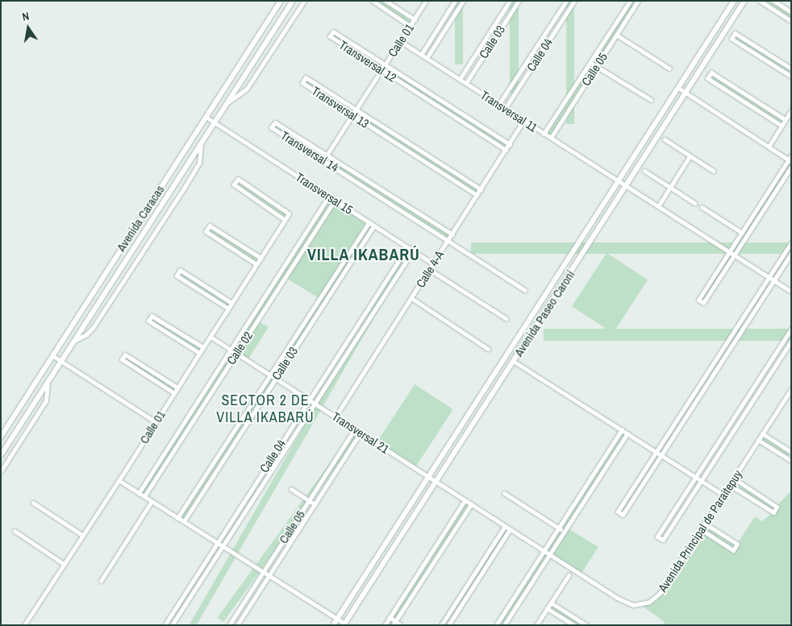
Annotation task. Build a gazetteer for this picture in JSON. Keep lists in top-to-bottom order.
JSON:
{
  "streets": {
    "street": [
      "Calle 01",
      "Calle 03",
      "Calle 04",
      "Transversal 12",
      "Calle 05",
      "Transversal 13",
      "Transversal 11",
      "Transversal 14",
      "Transversal 15",
      "Avenida Caracas",
      "Calle 4-A",
      "Avenida Paseo Caroní",
      "Calle 02",
      "Transversal 21",
      "Avenida Principal de Paraitepuy"
    ]
  },
  "crossings": [
    ["Calle 01", "Transversal 12"],
    ["Calle 01", "Transversal 13"],
    ["Calle 01", "Transversal 11"],
    ["Calle 01", "Transversal 14"],
    ["Calle 01", "Transversal 21"],
    ["Calle 03", "Transversal 11"],
    ["Calle 03", "Transversal 15"],
    ["Calle 03", "Transversal 21"],
    ["Calle 04", "Transversal 11"],
    ["Calle 04", "Transversal 15"],
    ["Calle 04", "Transversal 21"],
    ["Transversal 12", "Calle 4-A"],
    ["Calle 05", "Transversal 11"],
    ["Calle 05", "Transversal 21"],
    ["Transversal 13", "Calle 4-A"],
    ["Transversal 11", "Calle 4-A"],
    ["Transversal 11", "Avenida Paseo Caroní"],
    ["Transversal 14", "Calle 4-A"],
    ["Transversal 15", "Avenida Caracas"],
    ["Transversal 15", "Calle 4-A"],
    ["Transversal 15", "Calle 02"],
    ["Calle 4-A", "Transversal 21"],
    ["Avenida Paseo Caroní", "Transversal 21"],
    ["Avenida Paseo Caroní", "Avenida Principal de Paraitepuy"],
    ["Calle 02", "Transversal 21"],
    ["Transversal 21", "Avenida Principal de Paraitepuy"]
  ],
  "districts": ["VILLA IKABARÚ", "SECTOR 2 DE VILLA IKABARÚ"],
  "north": "top"
}
